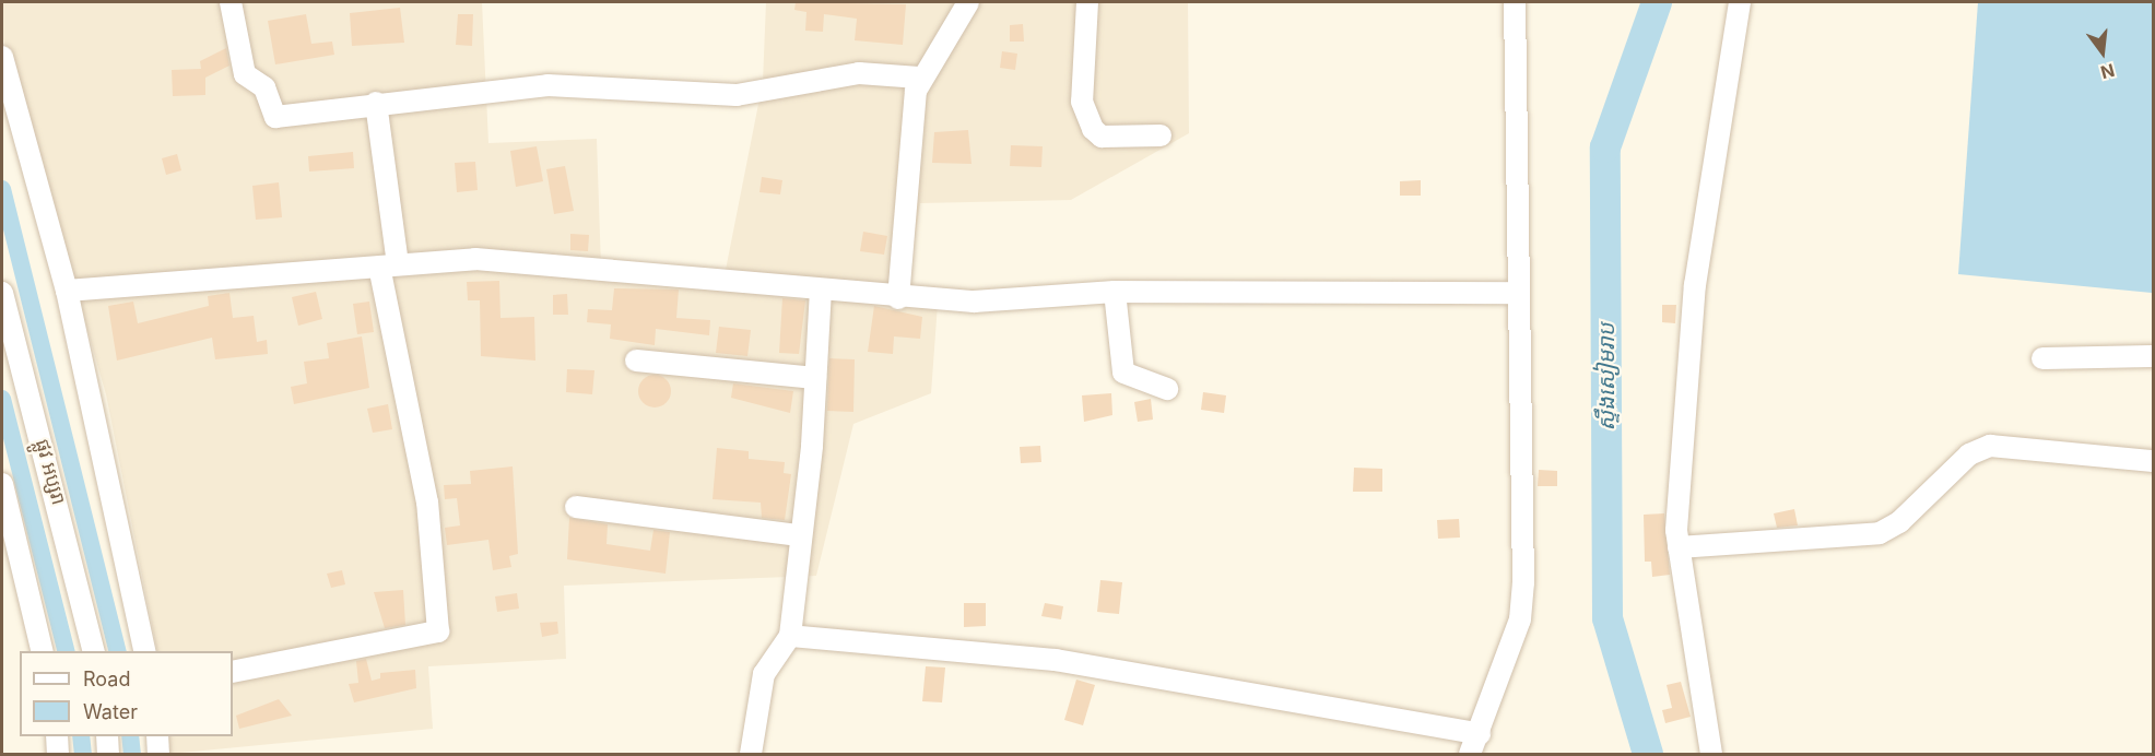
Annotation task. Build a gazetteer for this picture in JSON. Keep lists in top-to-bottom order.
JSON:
{
  "streets": {
    "street": ["ផ្លូវ អប្សរា"]
  },
  "water": ["ស្ទឹងសៀមរាប"],
  "legend": ["Road", "Water"],
  "north": "bottom"
}
